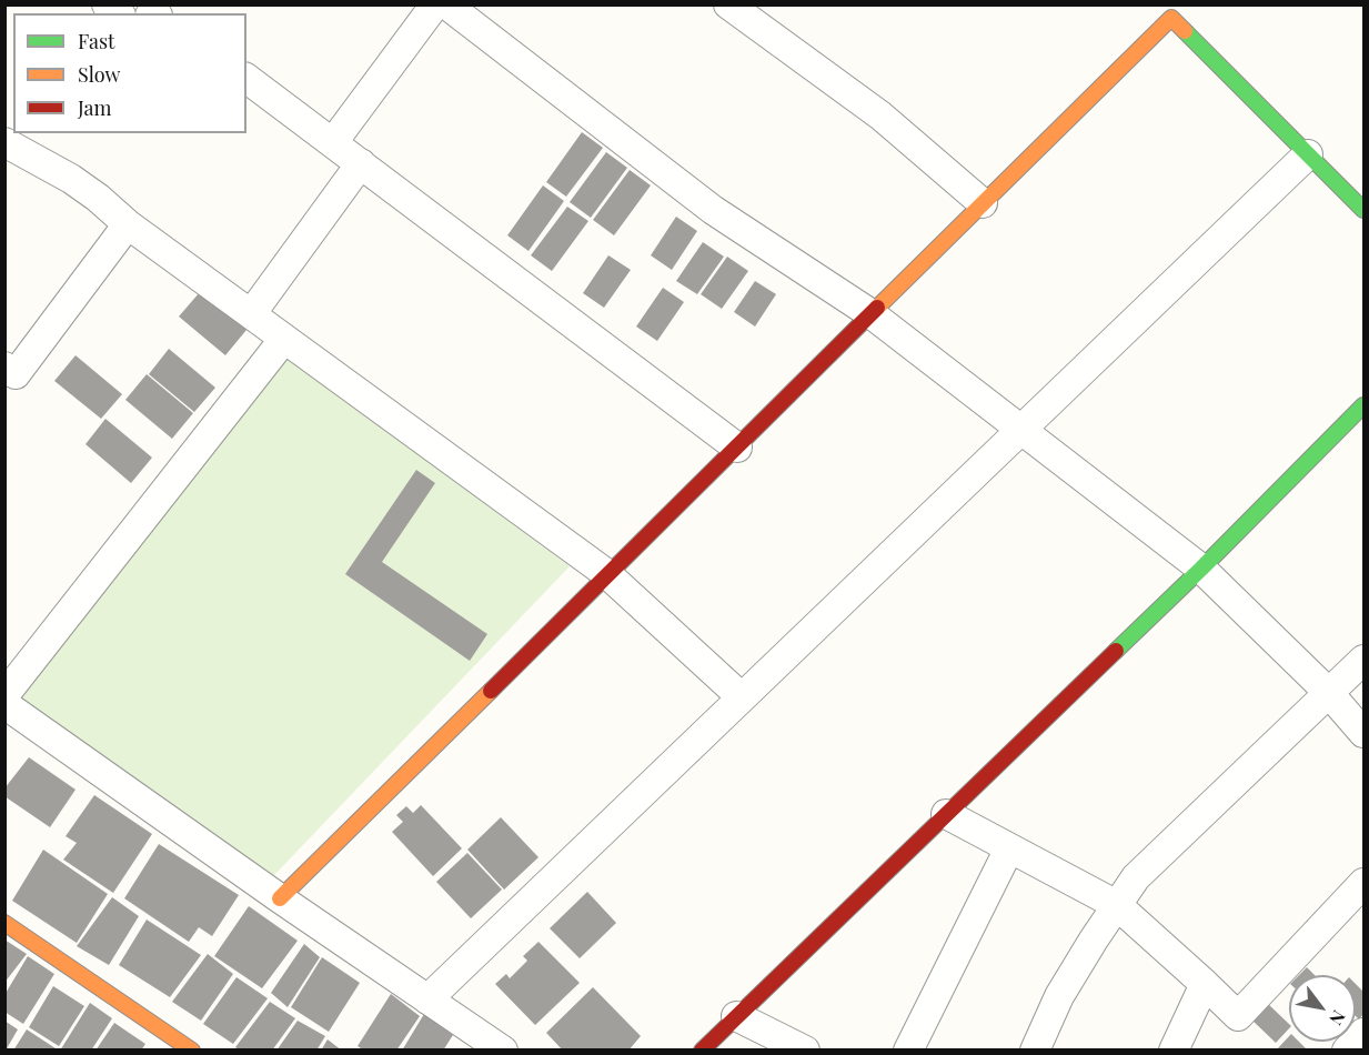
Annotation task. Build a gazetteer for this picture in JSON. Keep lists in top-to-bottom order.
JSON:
{
  "legend": ["Fast", "Slow", "Jam"],
  "north": "bottom right"
}
